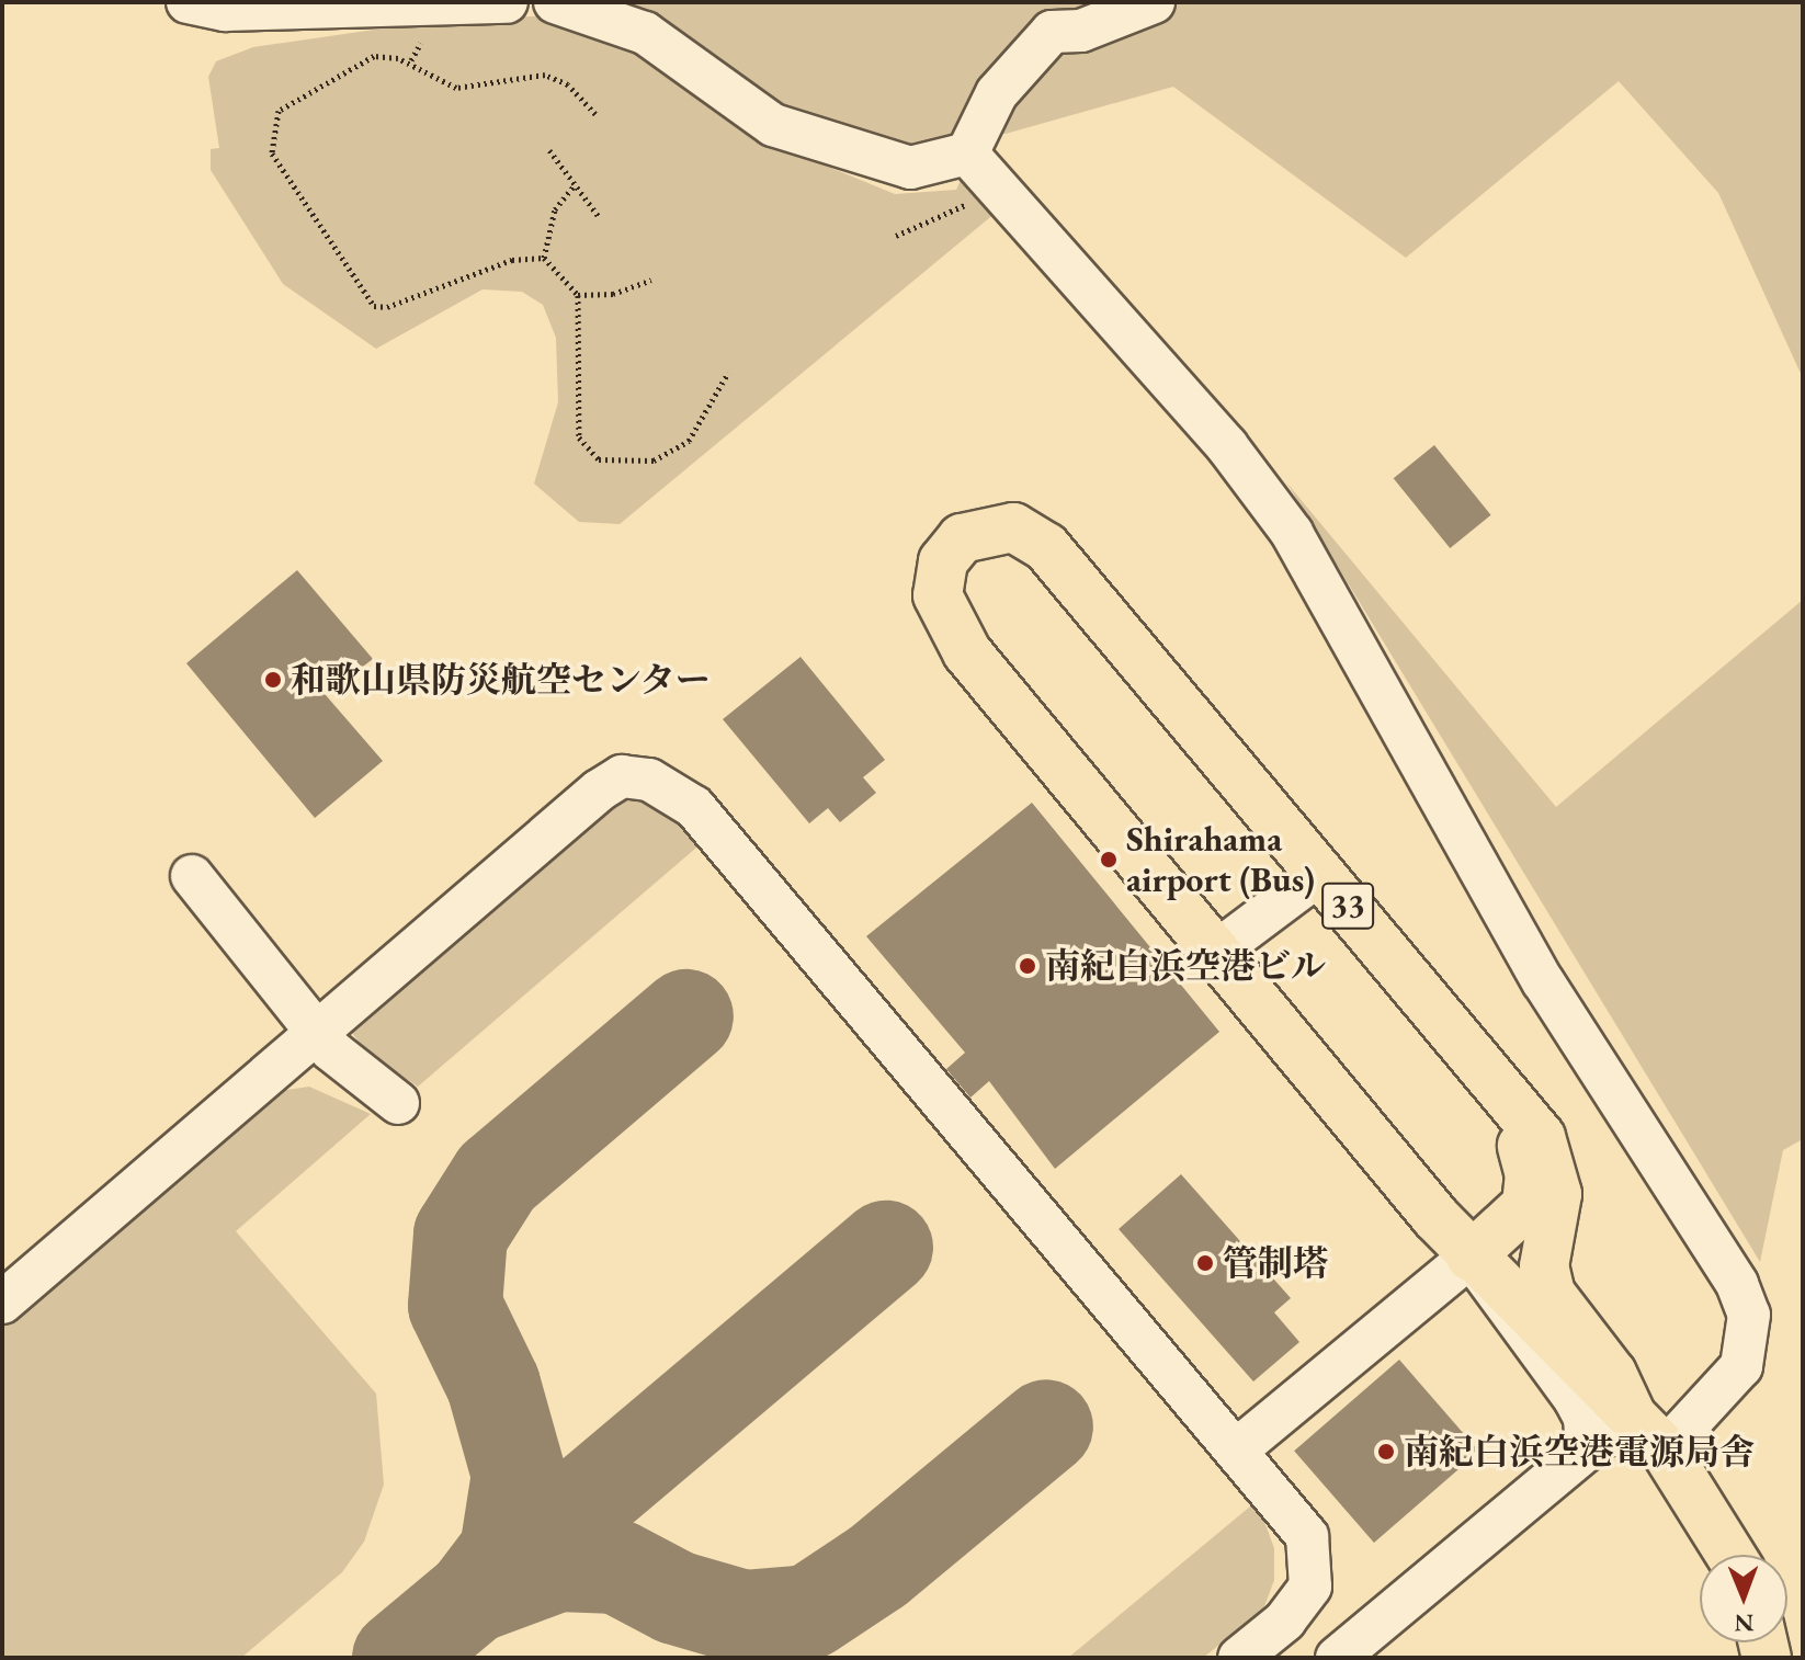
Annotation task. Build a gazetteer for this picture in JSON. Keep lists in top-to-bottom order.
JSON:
{
  "streets": {
    "main road": ["33"]
  },
  "places": [
    "和歌山県防災航空センター",
    "Shirahama airport (Bus)",
    "南紀白浜空港ビル",
    "管制塔",
    "南紀白浜空港電源局舎"
  ],
  "north": "bottom"
}
